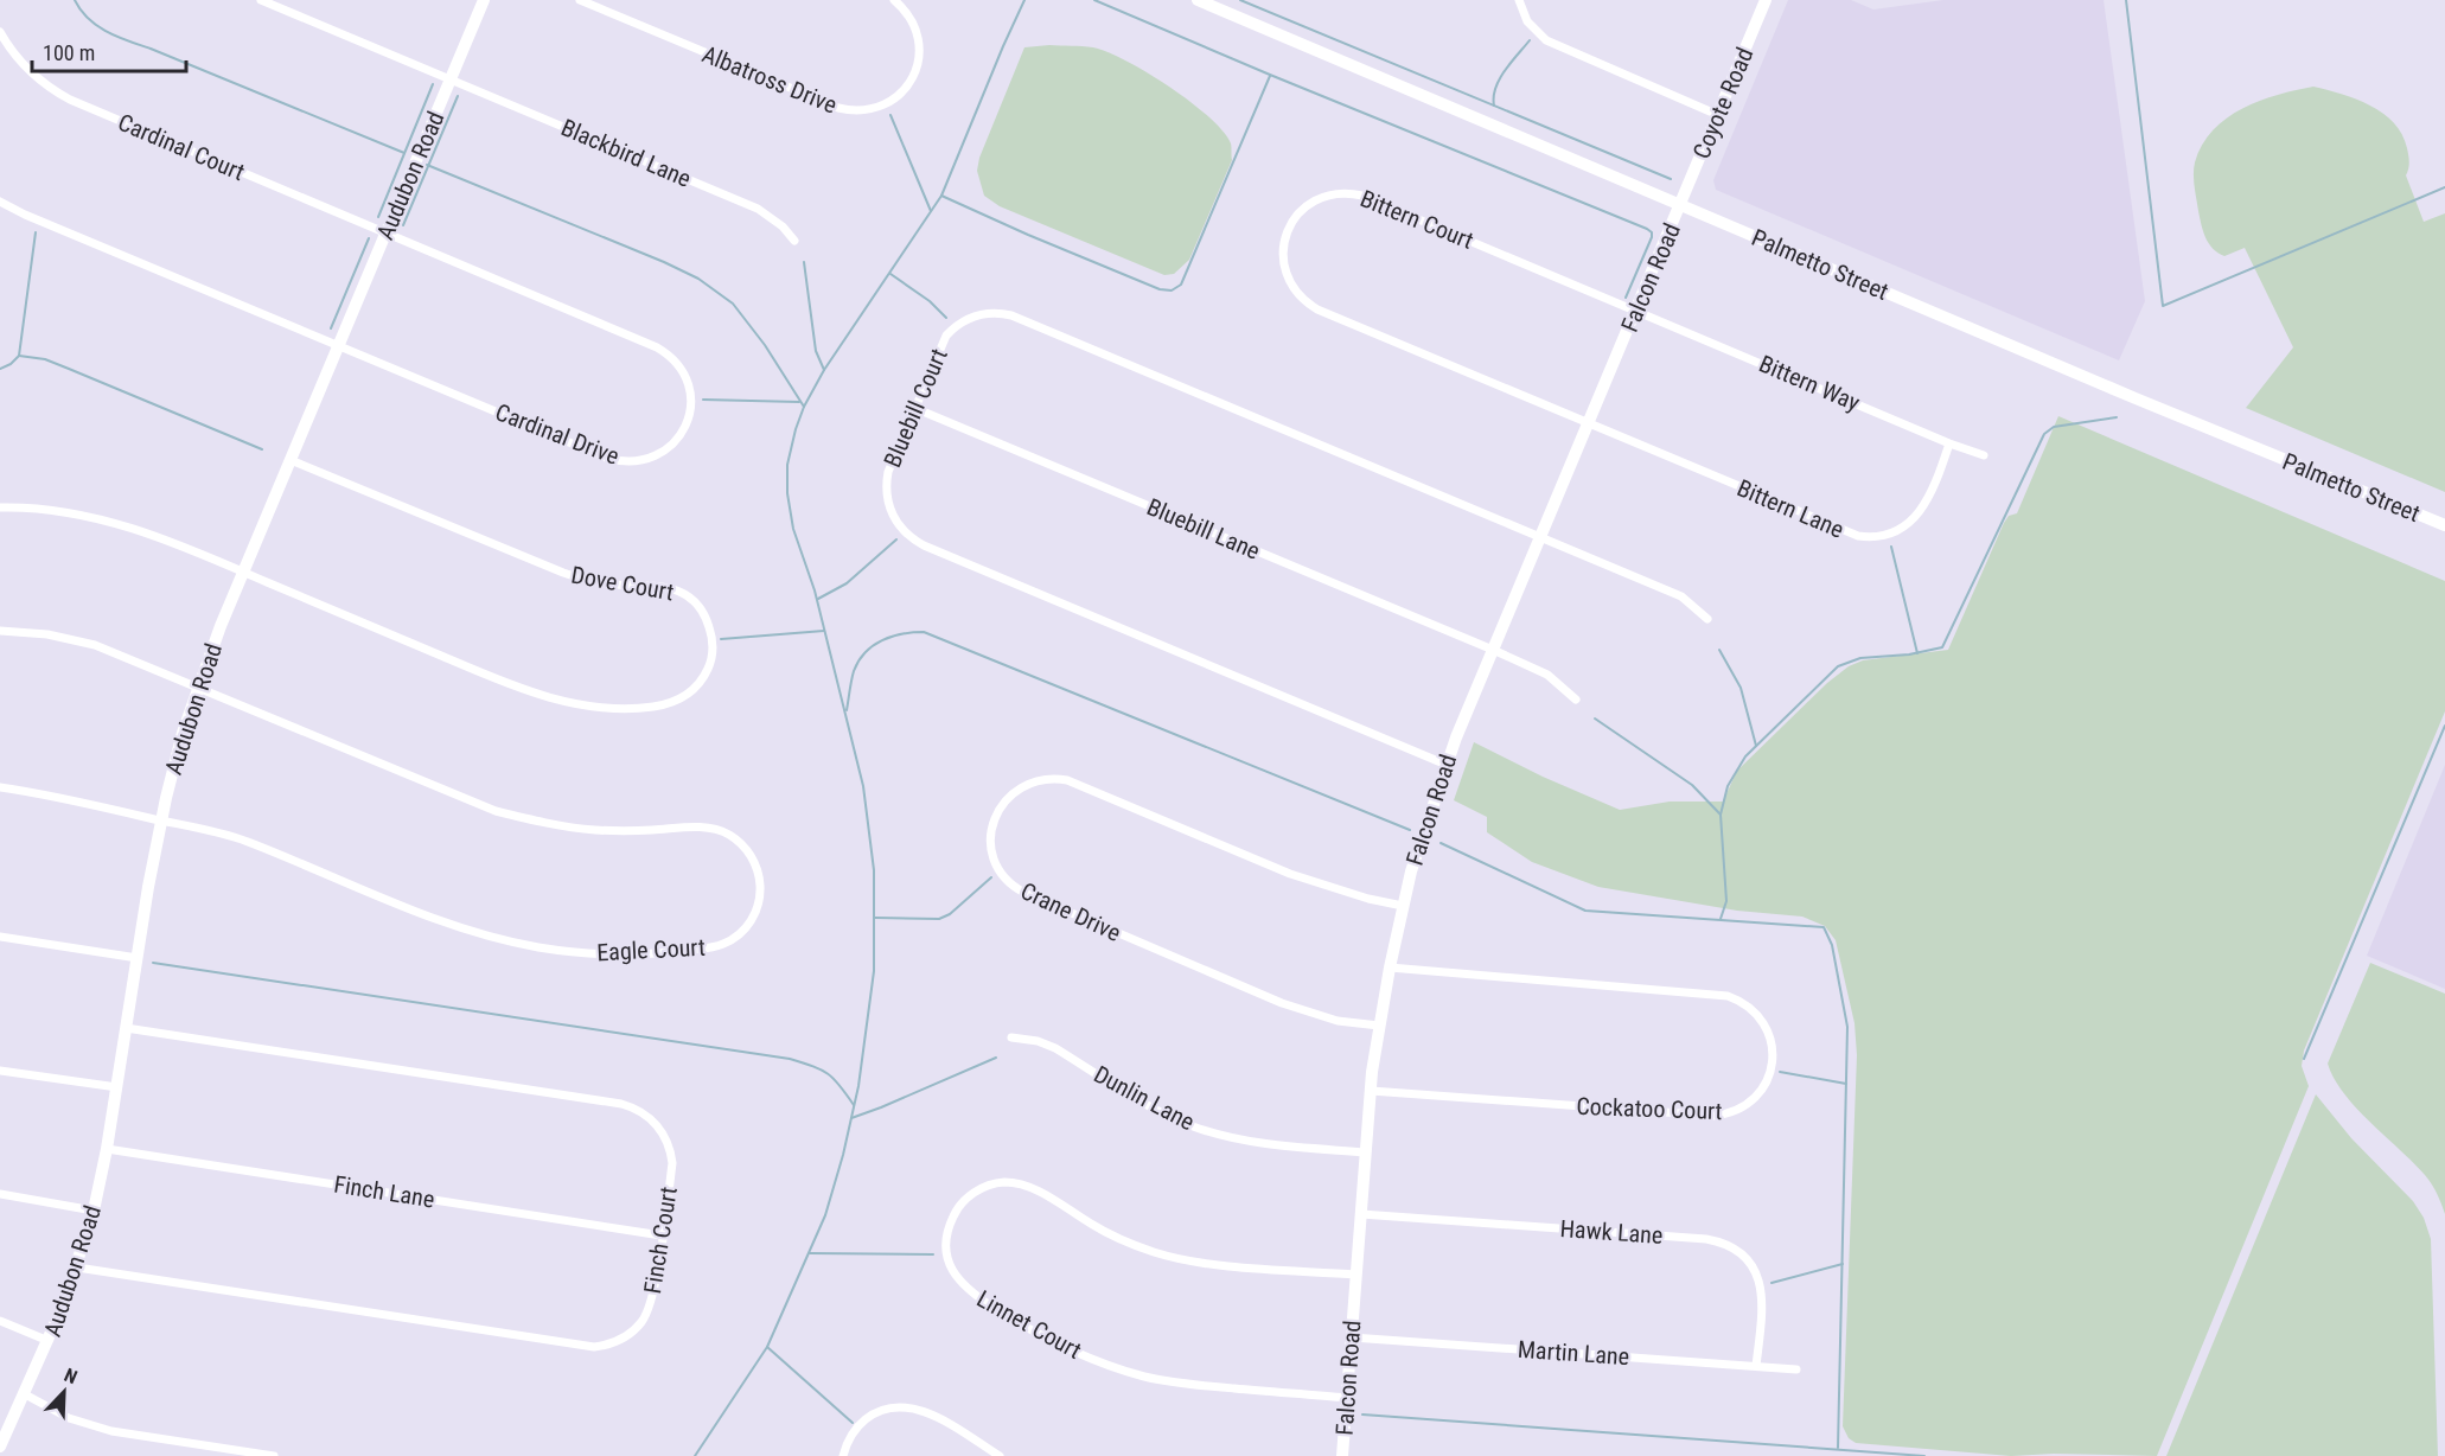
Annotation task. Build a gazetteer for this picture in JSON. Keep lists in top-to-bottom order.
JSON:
{
  "streets": {
    "street": [
      "Albatross Drive",
      "Coyote Road",
      "Cardinal Court",
      "Blackbird Lane",
      "Audubon Road",
      "Bittern Court",
      "Palmetto Street",
      "Falcon Road",
      "Bittern Way",
      "Bluebill Court",
      "Cardinal Drive",
      "Bittern Lane",
      "Bluebill Lane",
      "Dove Court",
      "Crane Drive",
      "Eagle Court",
      "Dunlin Lane",
      "Cockatoo Court",
      "Finch Lane",
      "Hawk Lane",
      "Finch Court",
      "Linnet Court",
      "Martin Lane"
    ]
  },
  "crossings": [
    ["Coyote Road", "Palmetto Street"],
    ["Coyote Road", "Falcon Road"],
    ["Cardinal Court", "Audubon Road"],
    ["Cardinal Court", "Cardinal Drive"],
    ["Blackbird Lane", "Audubon Road"],
    ["Audubon Road", "Cardinal Drive"],
    ["Audubon Road", "Dove Court"],
    ["Audubon Road", "Eagle Court"],
    ["Audubon Road", "Finch Lane"],
    ["Audubon Road", "Finch Court"],
    ["Bittern Court", "Falcon Road"],
    ["Bittern Court", "Bittern Way"],
    ["Bittern Court", "Bittern Lane"],
    ["Palmetto Street", "Falcon Road"],
    ["Falcon Road", "Bittern Way"],
    ["Falcon Road", "Bluebill Court"],
    ["Falcon Road", "Bittern Lane"],
    ["Falcon Road", "Bluebill Lane"],
    ["Falcon Road", "Crane Drive"],
    ["Falcon Road", "Dunlin Lane"],
    ["Falcon Road", "Cockatoo Court"],
    ["Falcon Road", "Hawk Lane"],
    ["Falcon Road", "Linnet Court"],
    ["Falcon Road", "Martin Lane"],
    ["Bittern Way", "Bittern Lane"],
    ["Bluebill Court", "Bluebill Lane"],
    ["Finch Lane", "Finch Court"],
    ["Hawk Lane", "Martin Lane"]
  ],
  "scale_bar": "100 m",
  "north": "top right"
}
